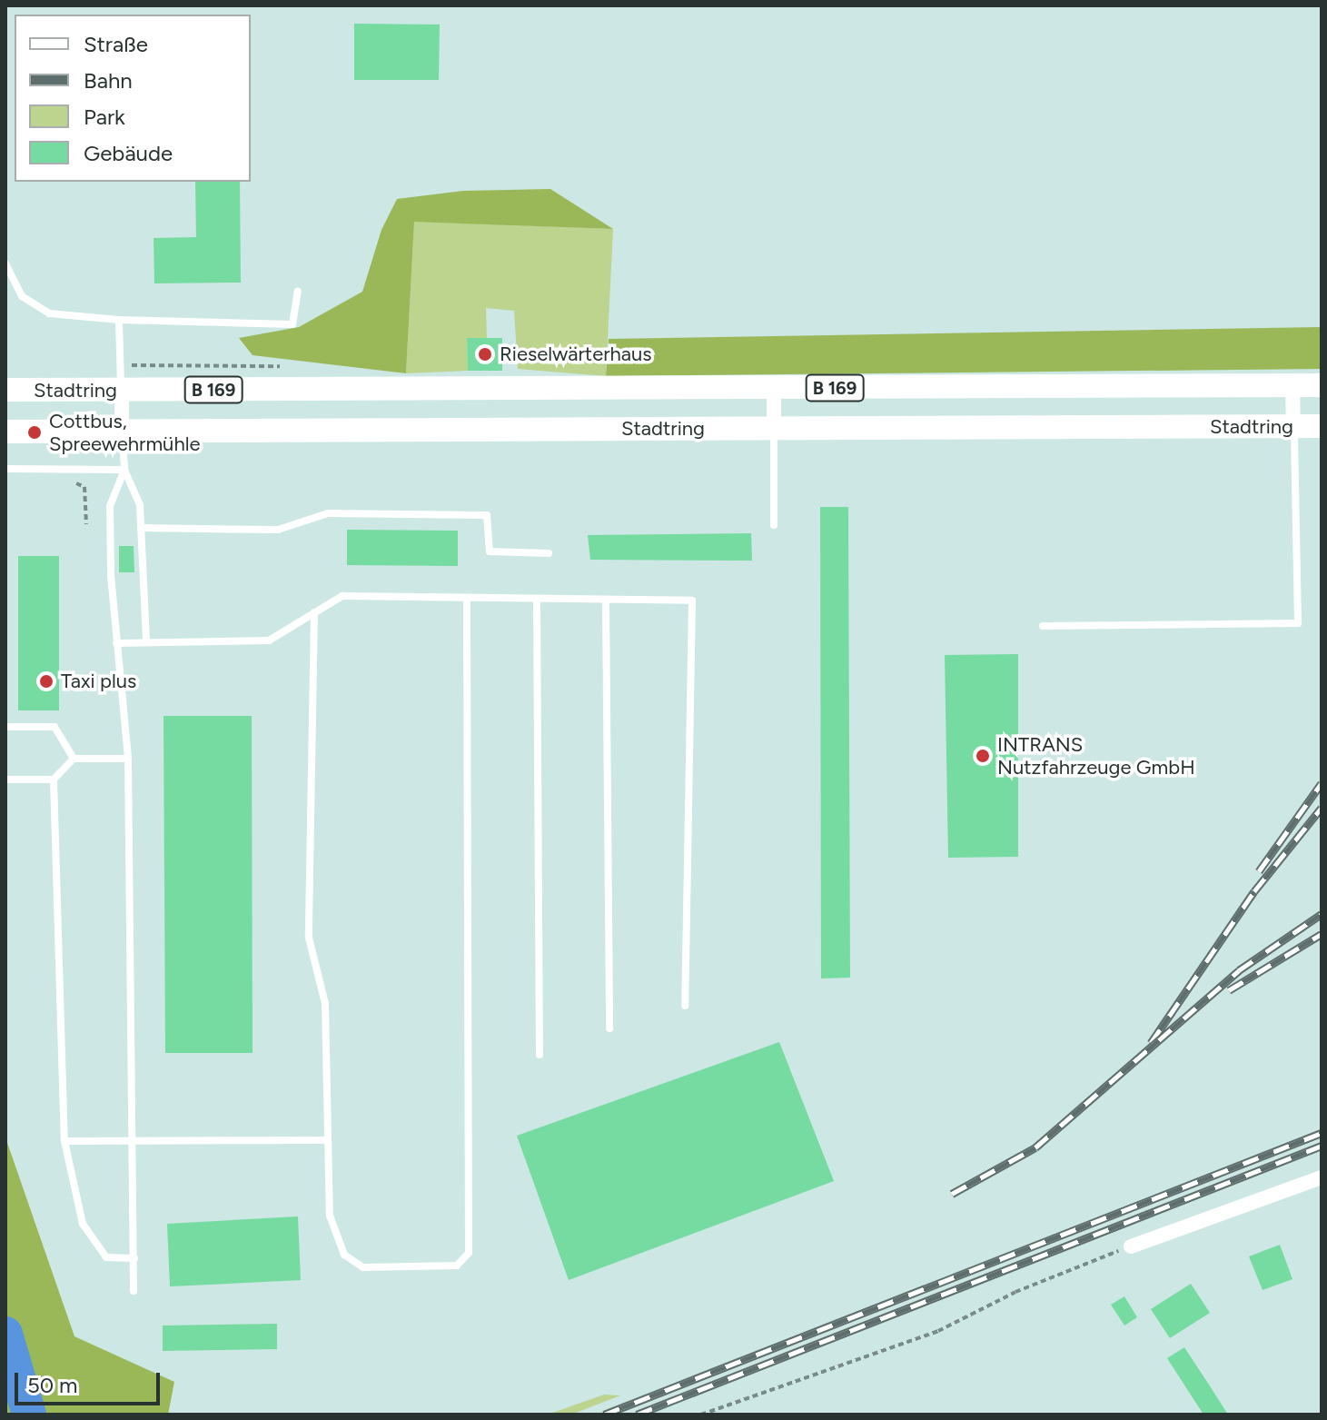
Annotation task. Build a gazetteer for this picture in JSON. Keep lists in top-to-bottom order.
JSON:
{
  "streets": {
    "main road": ["B 169", "Stadtring"]
  },
  "places": [
    "Rieselwärterhaus",
    "Cottbus, Spreewehrmühle",
    "Taxi plus",
    "INTRANS Nutzfahrzeuge GmbH"
  ],
  "legend": [
    "Straße",
    "Bahn",
    "Park",
    "Gebäude"
  ],
  "scale_bar": "50 m"
}
